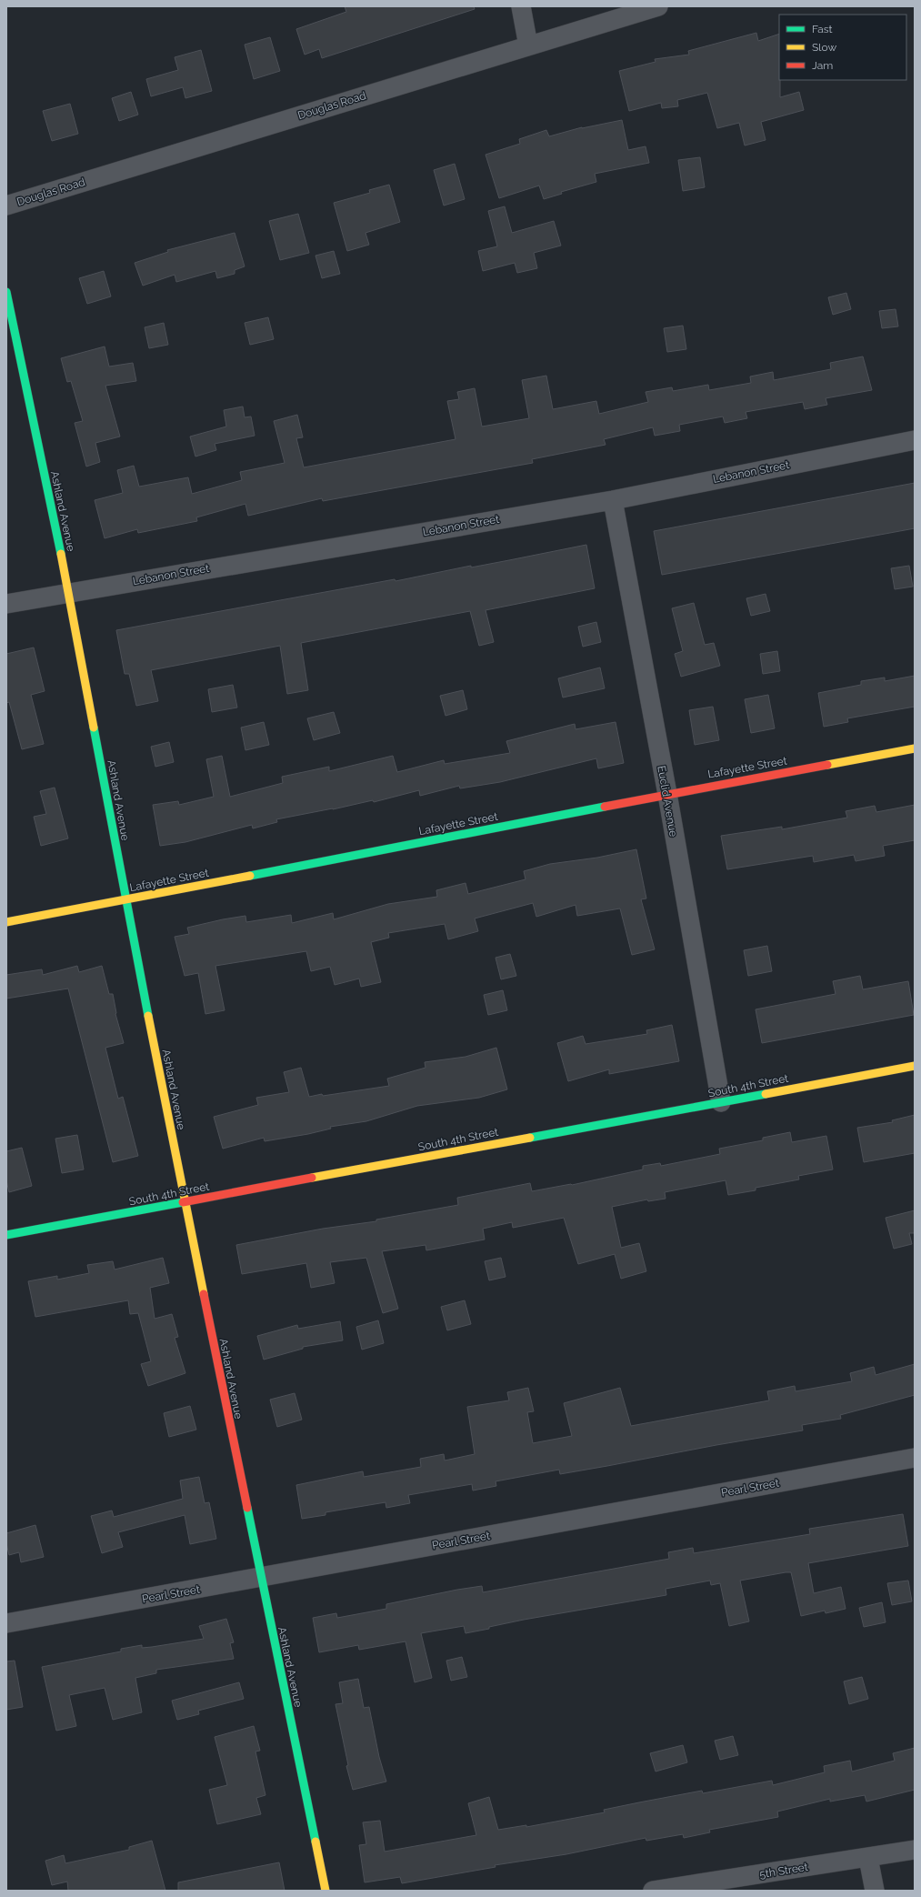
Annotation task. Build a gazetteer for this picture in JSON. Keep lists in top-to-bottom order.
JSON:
{
  "streets": {
    "street": [
      "Douglas Road",
      "Lebanon Street",
      "Ashland Avenue",
      "Lafayette Street",
      "Euclid Avenue",
      "South 4th Street",
      "Pearl Street",
      "5th Street"
    ]
  },
  "crossings": [
    ["Lebanon Street", "Ashland Avenue"],
    ["Lebanon Street", "Euclid Avenue"],
    ["Ashland Avenue", "Lafayette Street"],
    ["Ashland Avenue", "South 4th Street"],
    ["Ashland Avenue", "Pearl Street"],
    ["Lafayette Street", "Euclid Avenue"],
    ["Euclid Avenue", "South 4th Street"]
  ],
  "legend": ["Fast", "Slow", "Jam"]
}
